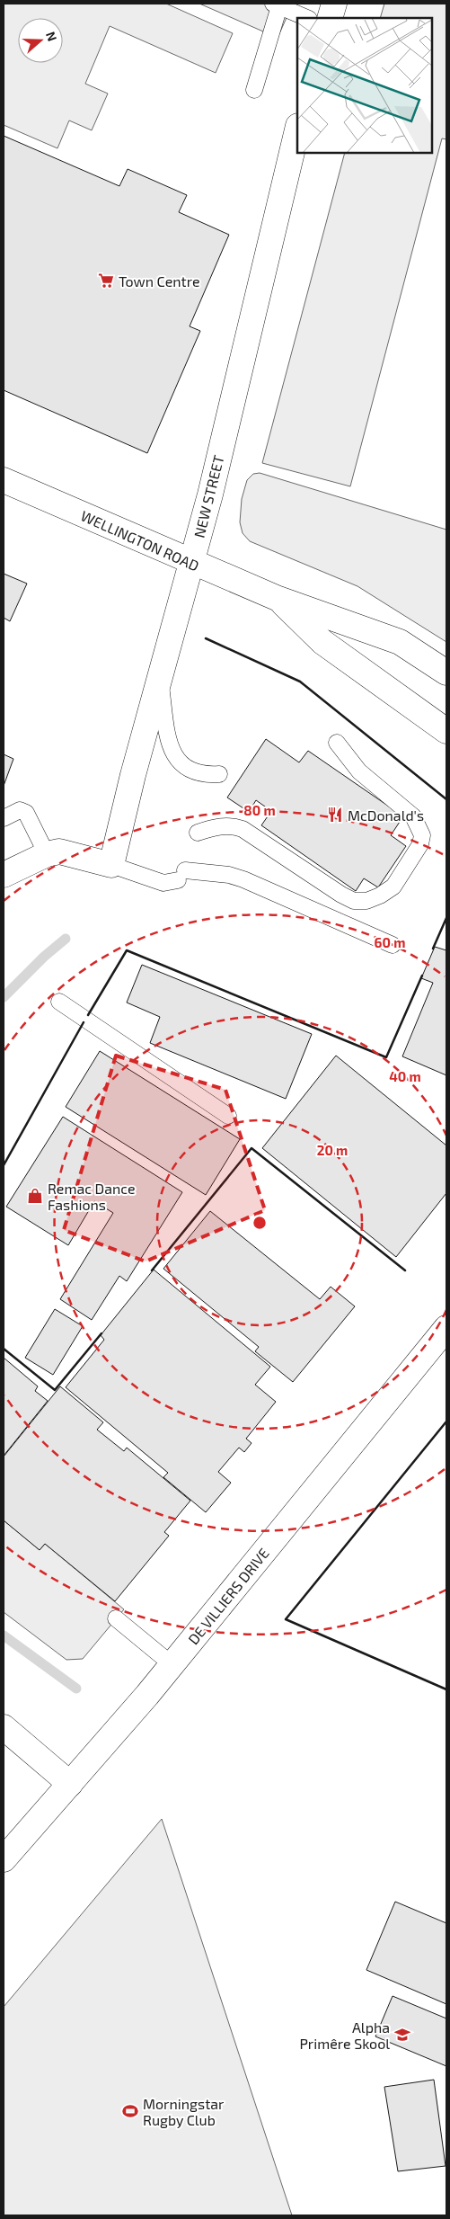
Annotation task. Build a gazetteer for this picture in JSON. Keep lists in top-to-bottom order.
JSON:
{
  "streets": {
    "street": ["NEW STREET", "WELLINGTON ROAD", "DE VILLIERS DRIVE"]
  },
  "crossings": [
    ["NEW STREET", "WELLINGTON ROAD"]
  ],
  "places": {
    "supermarket": ["Town Centre"],
    "restaurant": ["McDonald's"],
    "shop": ["Remac Dance Fashions"],
    "school or university": ["Alpha Primêre Skool"],
    "sports": ["Morningstar Rugby Club"]
  },
  "north": "right",
  "rings": [
    "80 m",
    "60 m",
    "40 m",
    "20 m"
  ]
}
